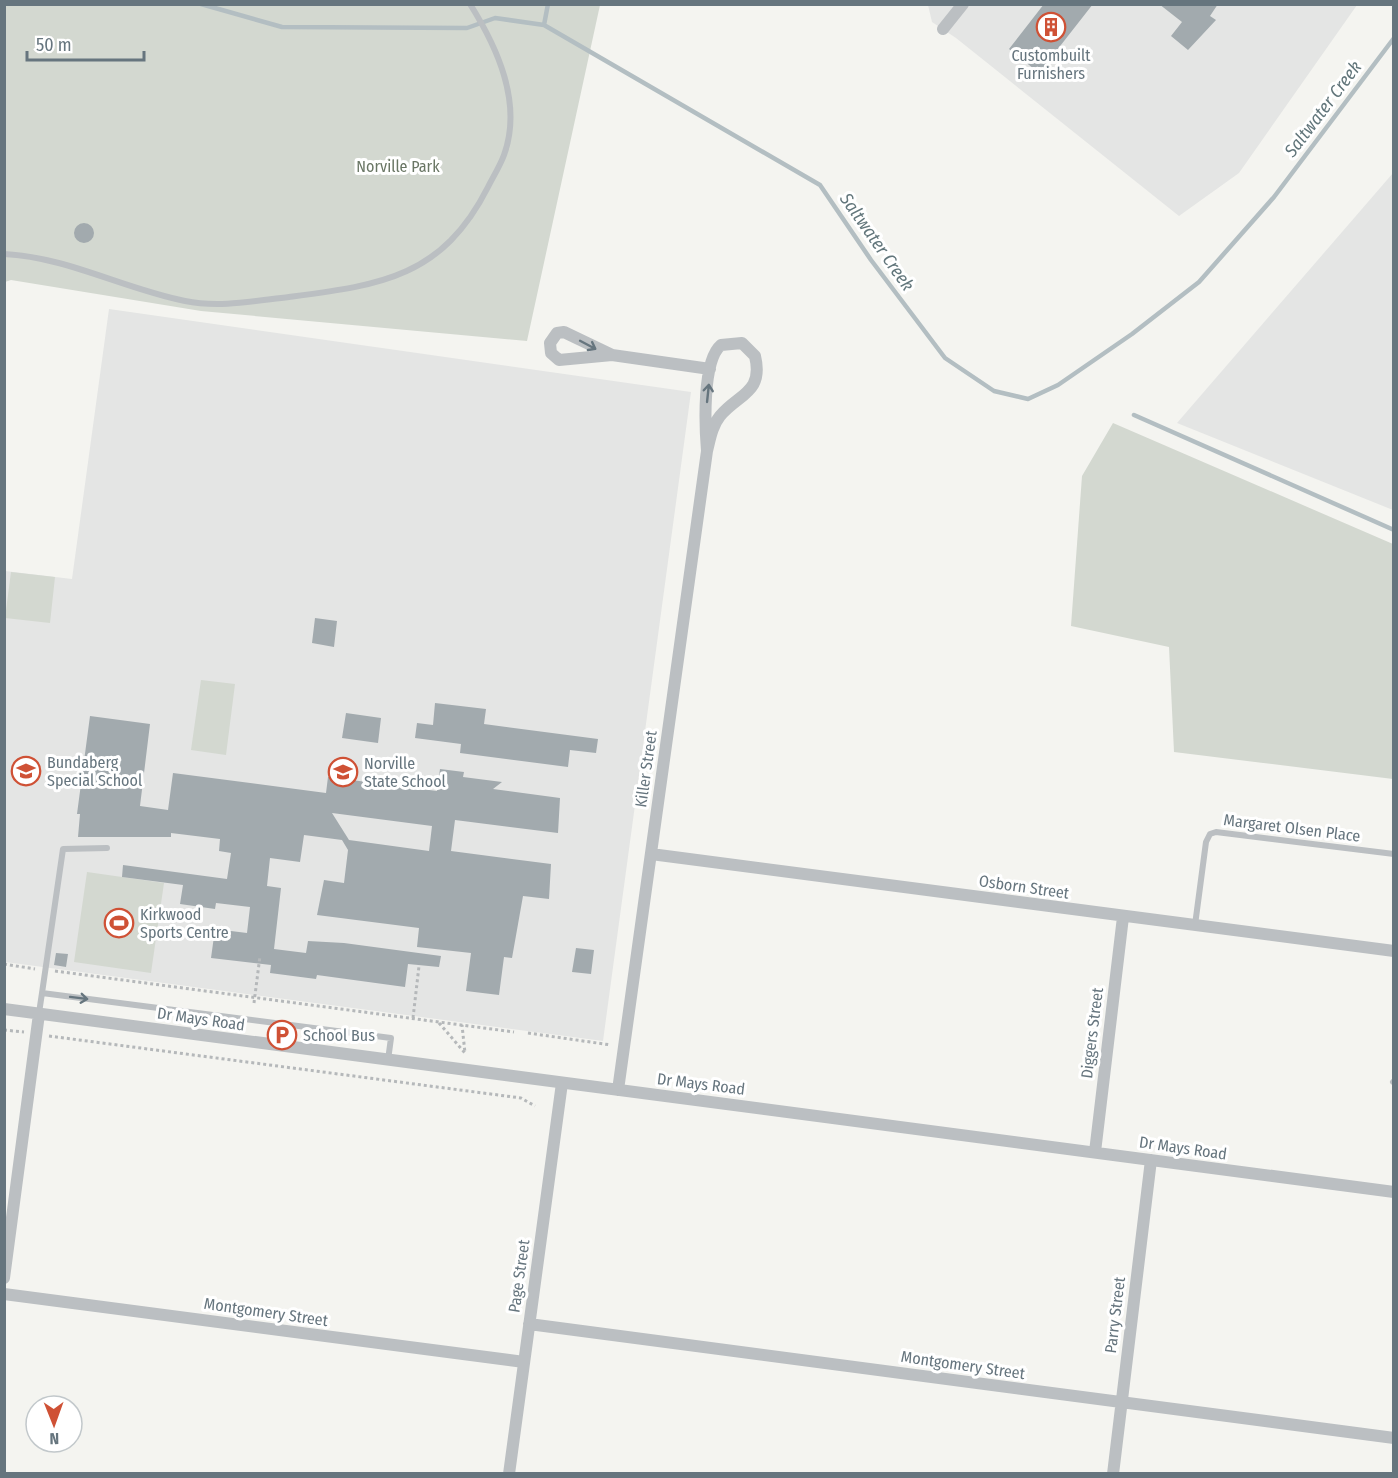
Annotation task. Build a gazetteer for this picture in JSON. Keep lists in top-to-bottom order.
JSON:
{
  "streets": {
    "street": [
      "Killer Street",
      "Osborn Street",
      "Dr Mays Road",
      "Diggers Street",
      "Page Street",
      "Montgomery Street",
      "Parry Street"
    ],
    "lane": ["Margaret Olsen Place"]
  },
  "crossings": [
    ["Killer Street", "Osborn Street"],
    ["Killer Street", "Dr Mays Road"],
    ["Margaret Olsen Place", "Osborn Street"],
    ["Osborn Street", "Diggers Street"],
    ["Dr Mays Road", "Diggers Street"],
    ["Dr Mays Road", "Page Street"],
    ["Dr Mays Road", "Parry Street"],
    ["Page Street", "Montgomery Street"],
    ["Montgomery Street", "Parry Street"]
  ],
  "water": ["Saltwater Creek"],
  "parks": ["Norville Park"],
  "places": {
    "building": ["Custombuilt Furnishers"],
    "school or university": ["Bundaberg Special School", "Norville State School"],
    "sports": ["Kirkwood Sports Centre"],
    "parking": ["School Bus"]
  },
  "scale_bar": "50 m",
  "north": "bottom"
}
